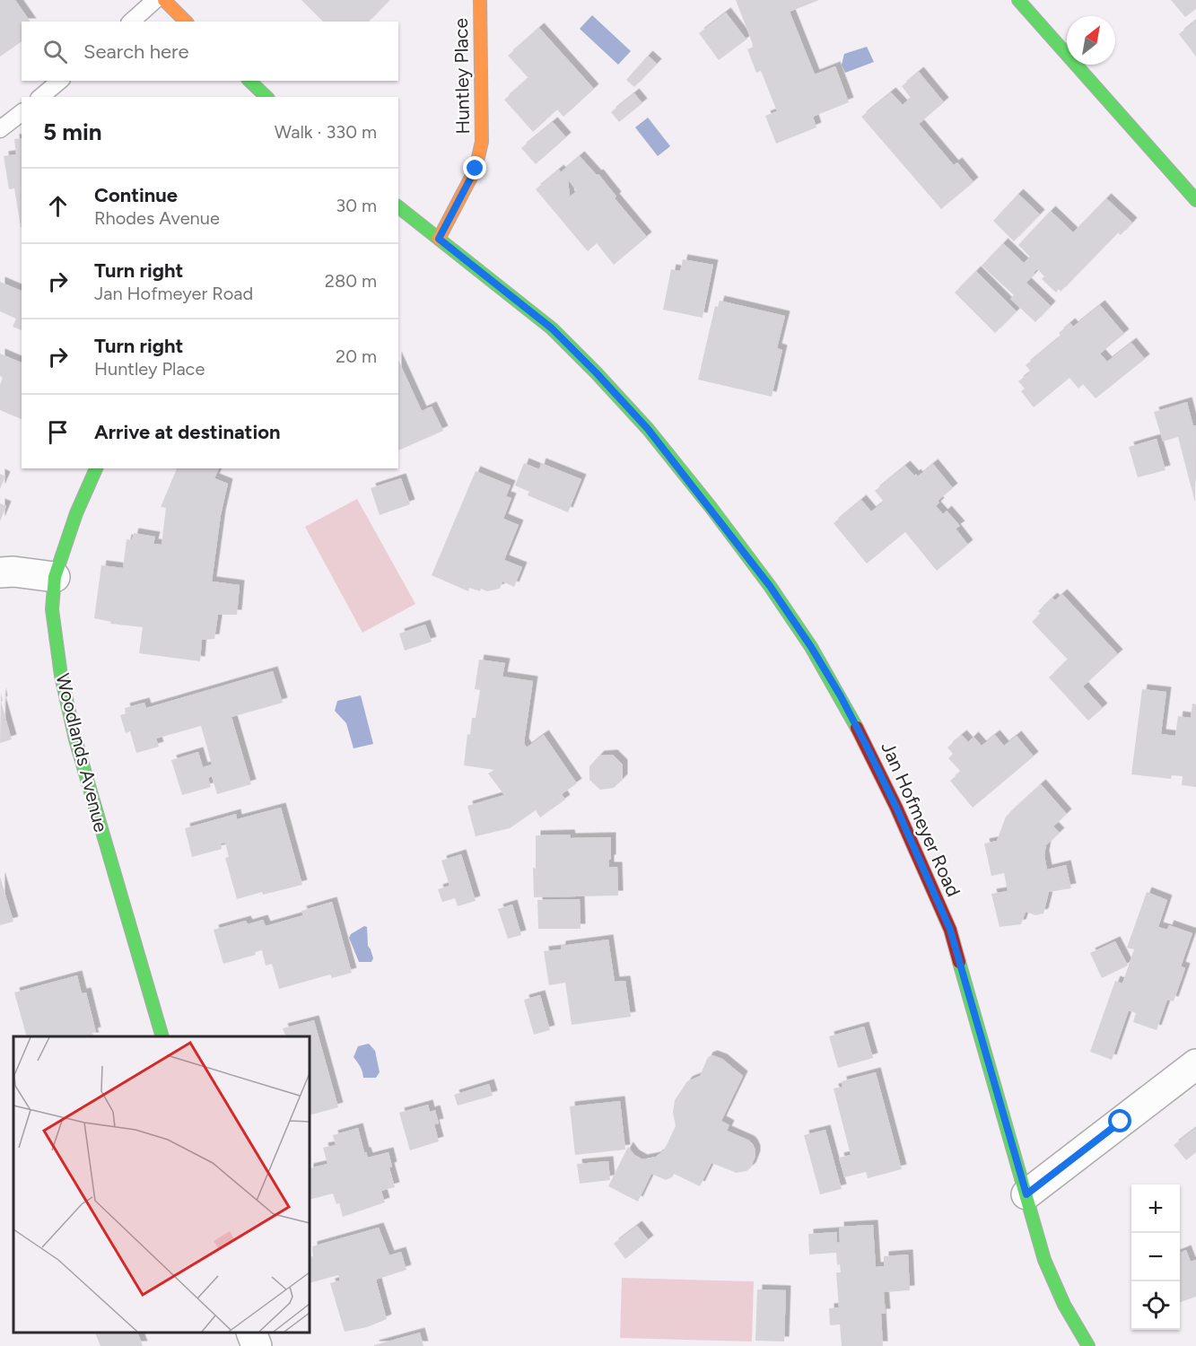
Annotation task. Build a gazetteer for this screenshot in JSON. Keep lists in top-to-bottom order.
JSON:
{
  "streets": {
    "street": ["Huntley Place", "Woodlands Avenue", "Jan Hofmeyer Road"]
  },
  "crossings": [
    ["Huntley Place", "Jan Hofmeyer Road"]
  ],
  "north": "top right",
  "page": {
    "search": "Search here",
    "heading": ["5 min", "Walk · 330 m"],
    "list": [
      ["Continue", "Rhodes Avenue", "30 m"],
      ["Turn right", "Jan Hofmeyer Road", "280 m"],
      ["Turn right", "Huntley Place", "20 m"],
      "Arrive at destination"
    ],
    "map_buttons": ["+", "−"]
  }
}
